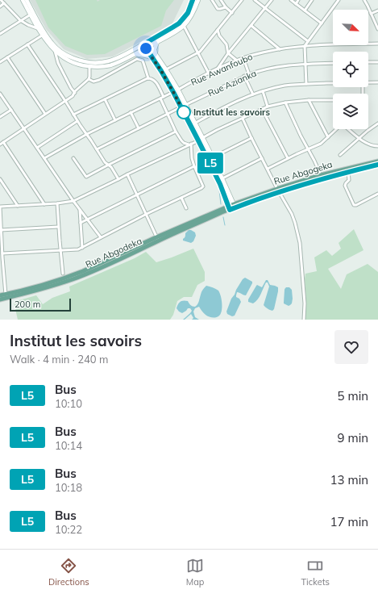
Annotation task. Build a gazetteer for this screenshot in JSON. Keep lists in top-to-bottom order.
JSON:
{
  "streets": {
    "main road": ["Rue Abgogeka", "Rue Abgodeka"],
    "street": ["Rue Awanfoubo", "Rue Azianka"]
  },
  "crossings": [
    ["Rue Abgogeka", "Rue Abgodeka"]
  ],
  "places": ["Institut les savoirs"],
  "lines": ["bus line L5"],
  "scale_bar": "200 m",
  "north": "bottom right",
  "page": {
    "on_map": "L5",
    "scale": "200 m",
    "heading": ["Institut les savoirs", "Walk · 4 min · 240 m"],
    "list": [
      {
        "mark": "L5",
        "name": "Bus",
        "note": "10:10",
        "value": "5 min"
      },
      {
        "mark": "L5",
        "name": "Bus",
        "note": "10:14",
        "value": "9 min"
      },
      {
        "mark": "L5",
        "name": "Bus",
        "note": "10:18",
        "value": "13 min"
      },
      {
        "mark": "L5",
        "name": "Bus",
        "note": "10:22",
        "value": "17 min"
      }
    ],
    "tabs": ["Directions", "Map", "Tickets"]
  }
}
